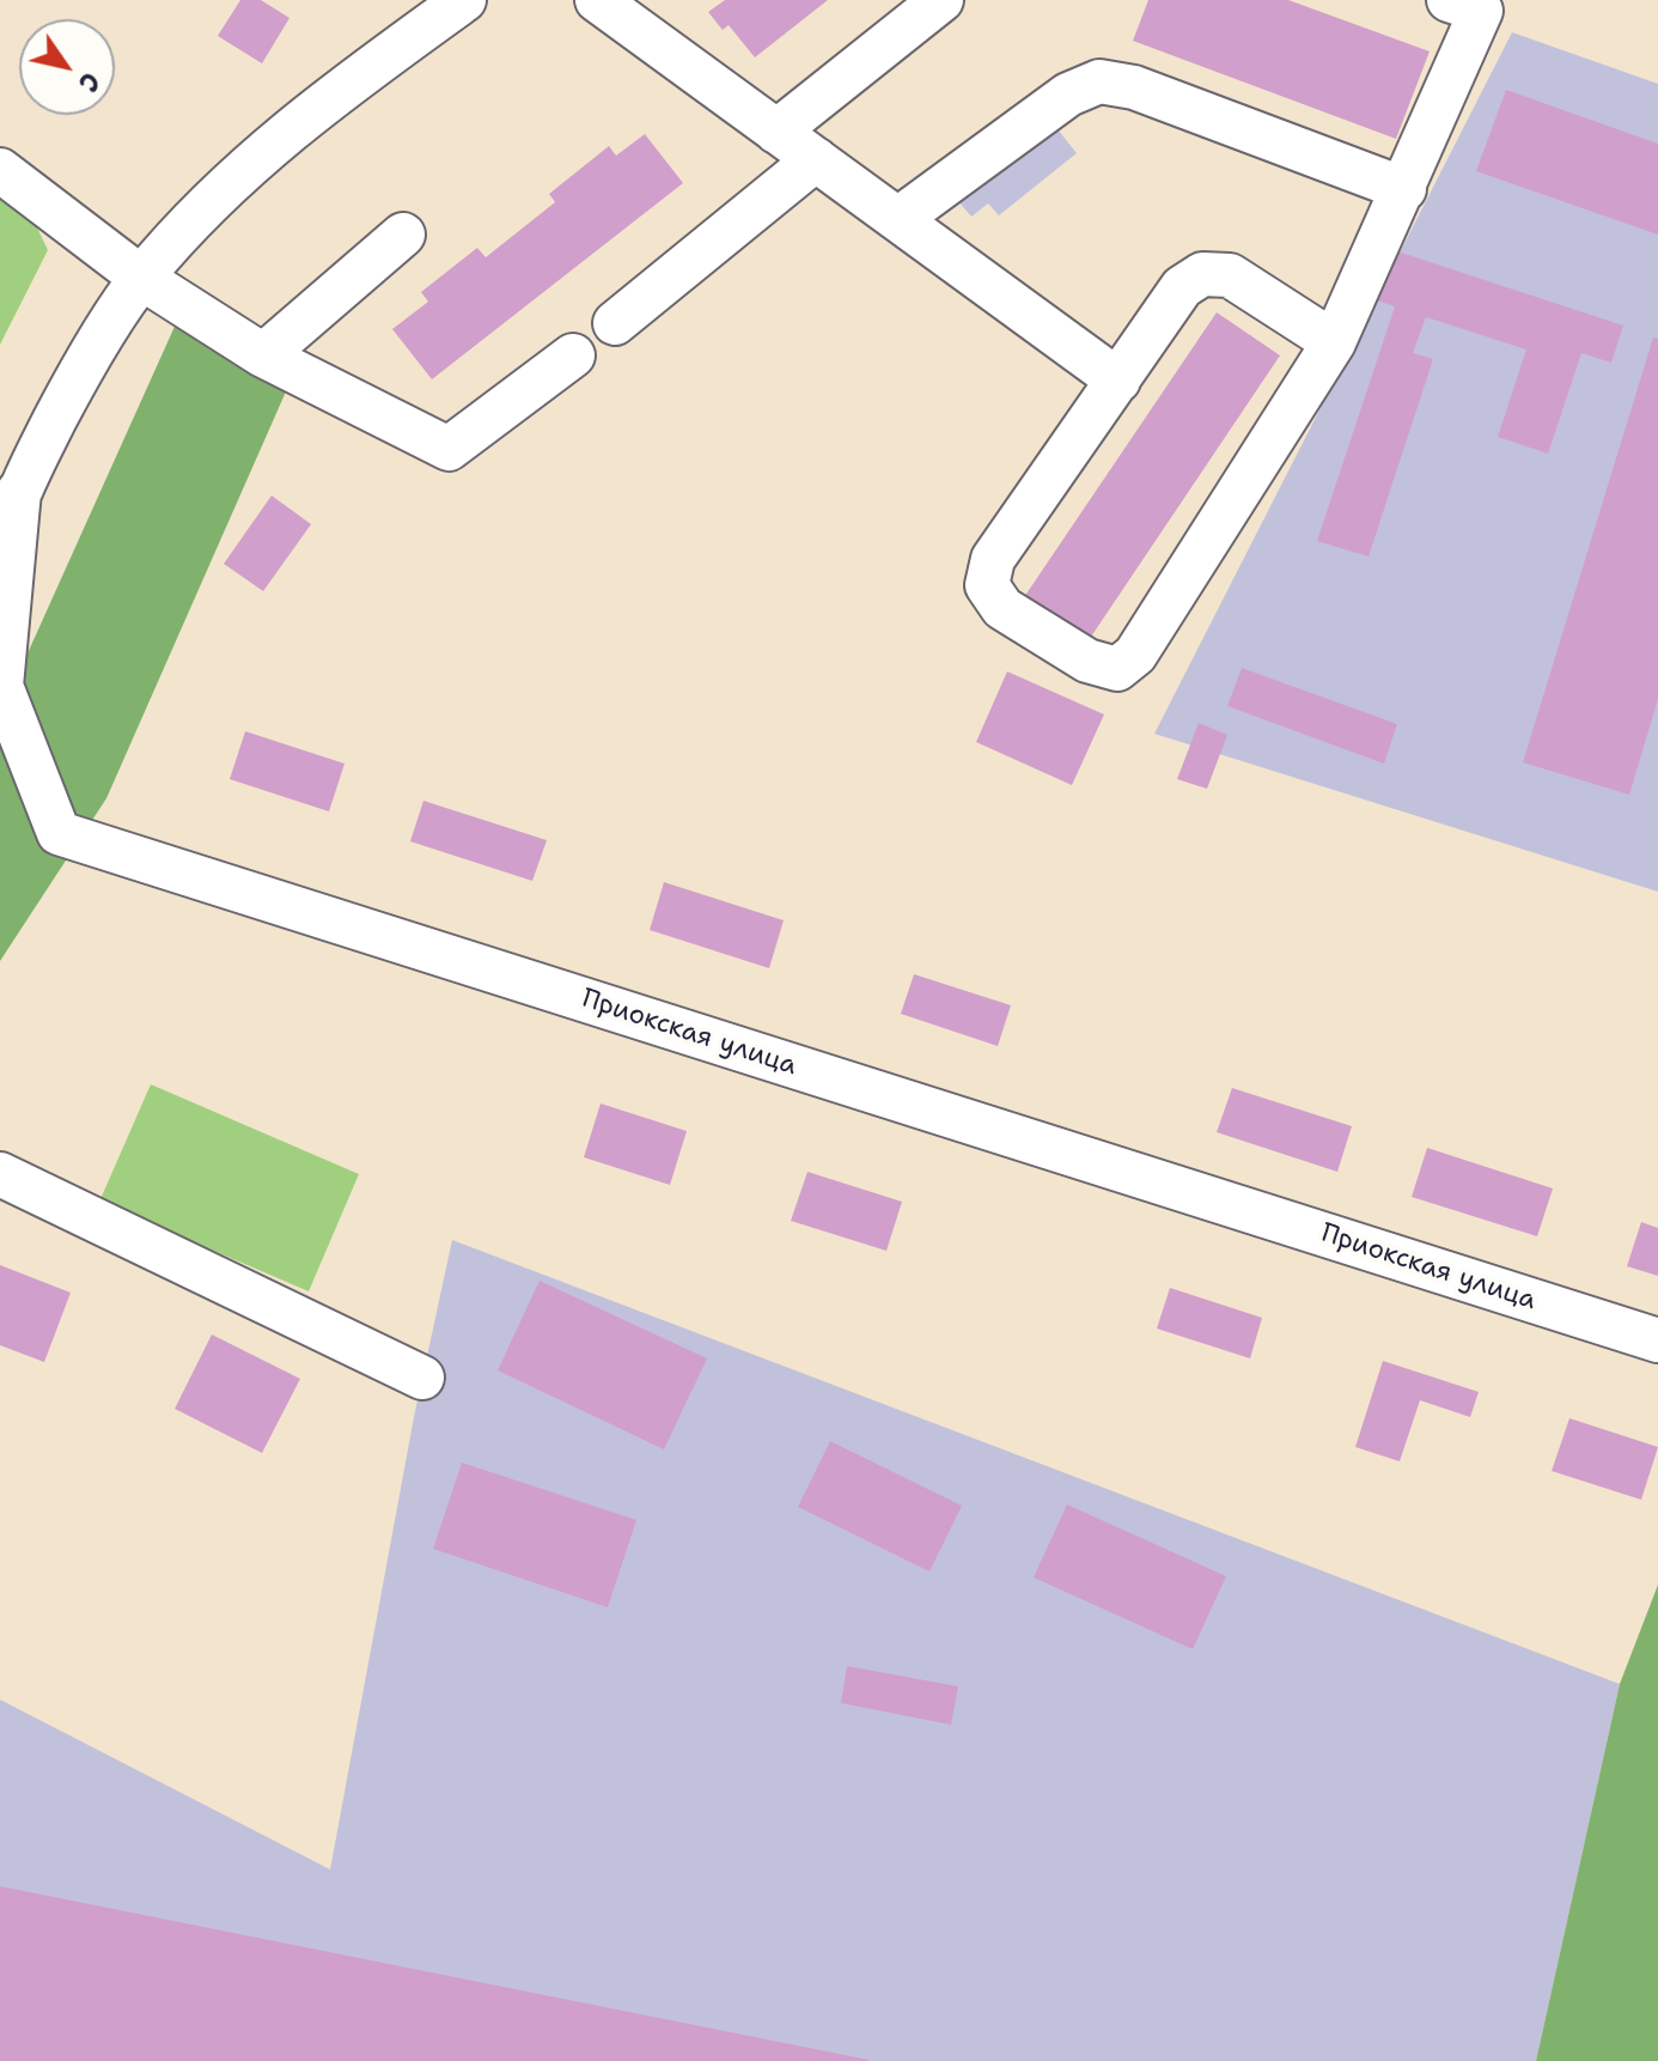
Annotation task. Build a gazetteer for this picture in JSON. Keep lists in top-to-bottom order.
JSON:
{
  "streets": {
    "street": ["Приокская улица"]
  },
  "north": "bottom right"
}
